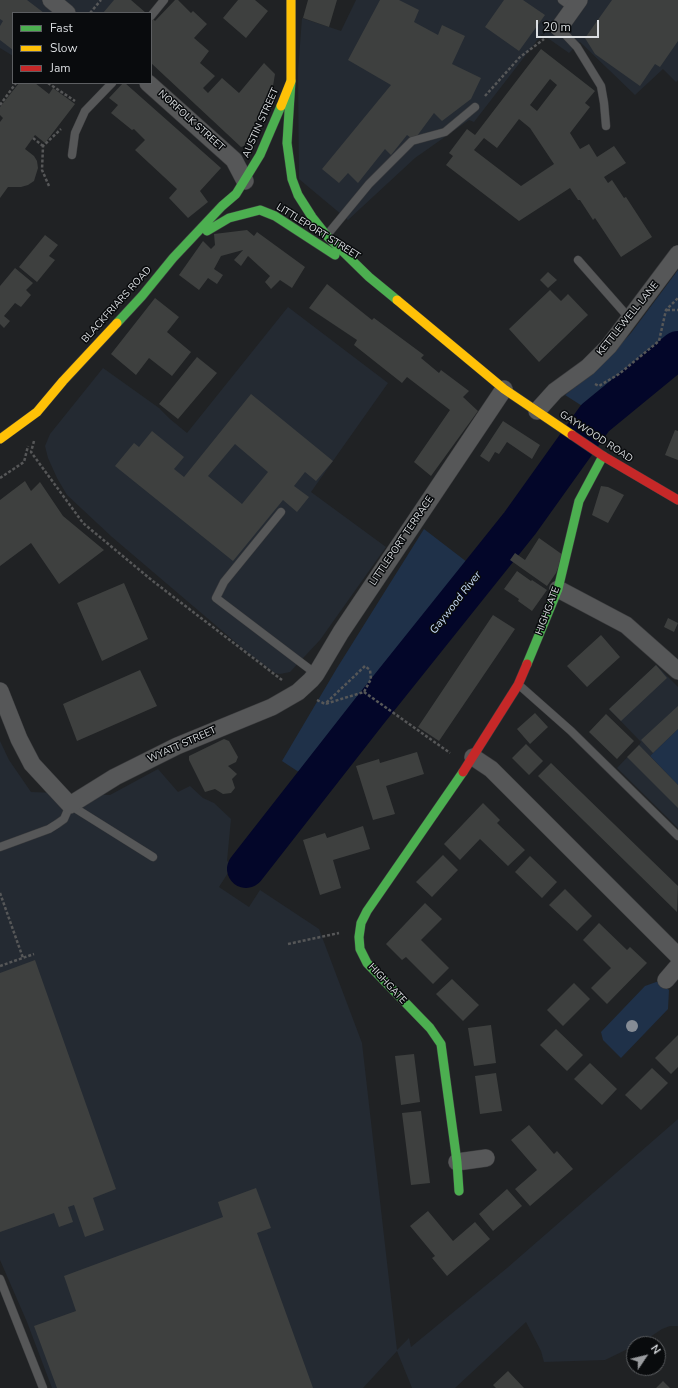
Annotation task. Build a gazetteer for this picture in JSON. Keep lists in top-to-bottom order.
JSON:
{
  "streets": {
    "main road": [
      "AUSTIN STREET",
      "LITTLEPORT STREET",
      "BLACKFRIARS ROAD",
      "GAYWOOD ROAD",
      "HIGHGATE"
    ],
    "street": [
      "NORFOLK STREET",
      "KETTLEWELL LANE",
      "LITTLEPORT TERRACE",
      "WYATT STREET"
    ]
  },
  "crossings": [
    ["NORFOLK STREET", "AUSTIN STREET"],
    ["NORFOLK STREET", "BLACKFRIARS ROAD"],
    ["AUSTIN STREET", "LITTLEPORT STREET"],
    ["AUSTIN STREET", "BLACKFRIARS ROAD"],
    ["LITTLEPORT STREET", "BLACKFRIARS ROAD"],
    ["LITTLEPORT STREET", "GAYWOOD ROAD"],
    ["LITTLEPORT STREET", "LITTLEPORT TERRACE"],
    ["KETTLEWELL LANE", "GAYWOOD ROAD"],
    ["GAYWOOD ROAD", "LITTLEPORT TERRACE"],
    ["GAYWOOD ROAD", "HIGHGATE"],
    ["LITTLEPORT TERRACE", "WYATT STREET"]
  ],
  "water": ["Gaywood River"],
  "legend": ["Fast", "Slow", "Jam"],
  "scale_bar": "20 m",
  "north": "top right"
}
